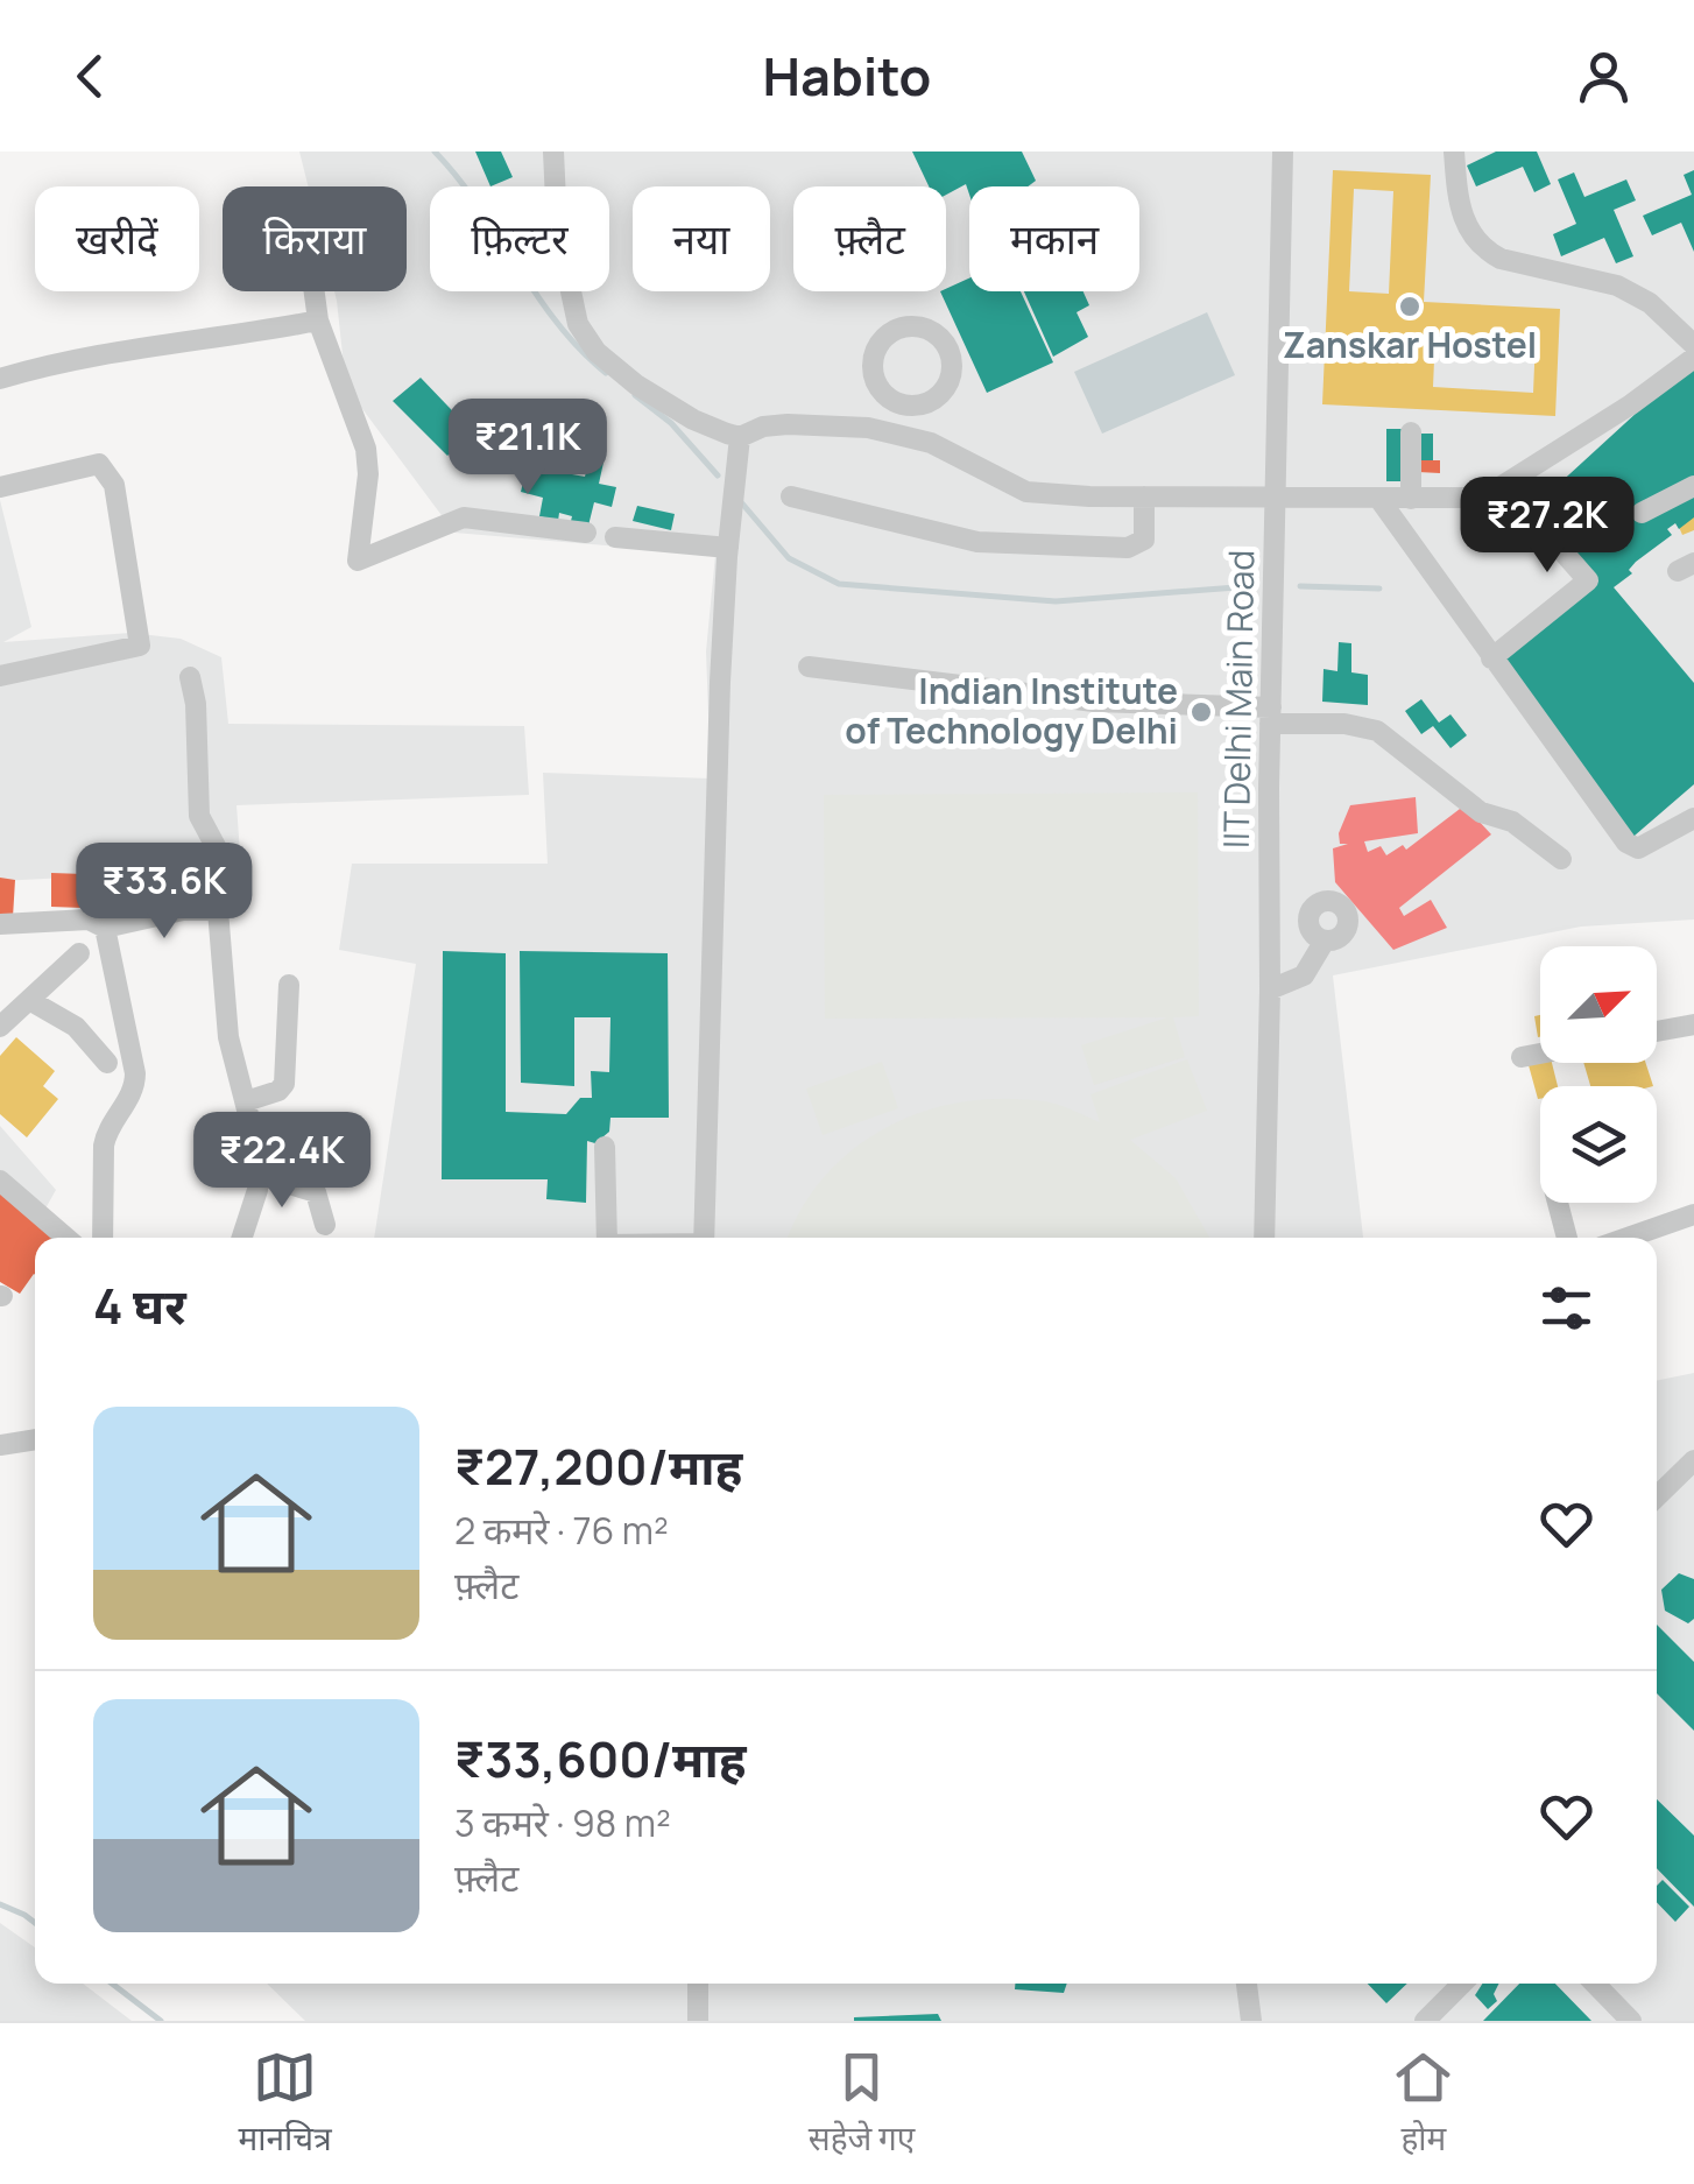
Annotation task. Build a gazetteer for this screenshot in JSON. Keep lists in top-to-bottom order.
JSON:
{
  "streets": {
    "street": ["IIT Delhi Main Road"]
  },
  "places": ["Zanskar Hostel", "Indian Institute of Technology Delhi"],
  "north": "top right",
  "page": {
    "header": "Habito",
    "chip": [
      "खरीदें",
      "किराया",
      "फ़िल्टर",
      "नया",
      "फ़्लैट",
      "मकान"
    ],
    "price": [
      "₹21.1K",
      "₹27.2K",
      "₹33.6K",
      "₹22.4K"
    ],
    "heading": "4 घर",
    "list": [
      {
        "name": "₹27,200/माह",
        "note": "2 कमरे · 76 m² · फ़्लैट"
      },
      {
        "name": "₹33,600/माह",
        "note": "3 कमरे · 98 m² · फ़्लैट"
      }
    ],
    "tabs": ["मानचित्र", "सहेजे गए", "होम"]
  }
}
